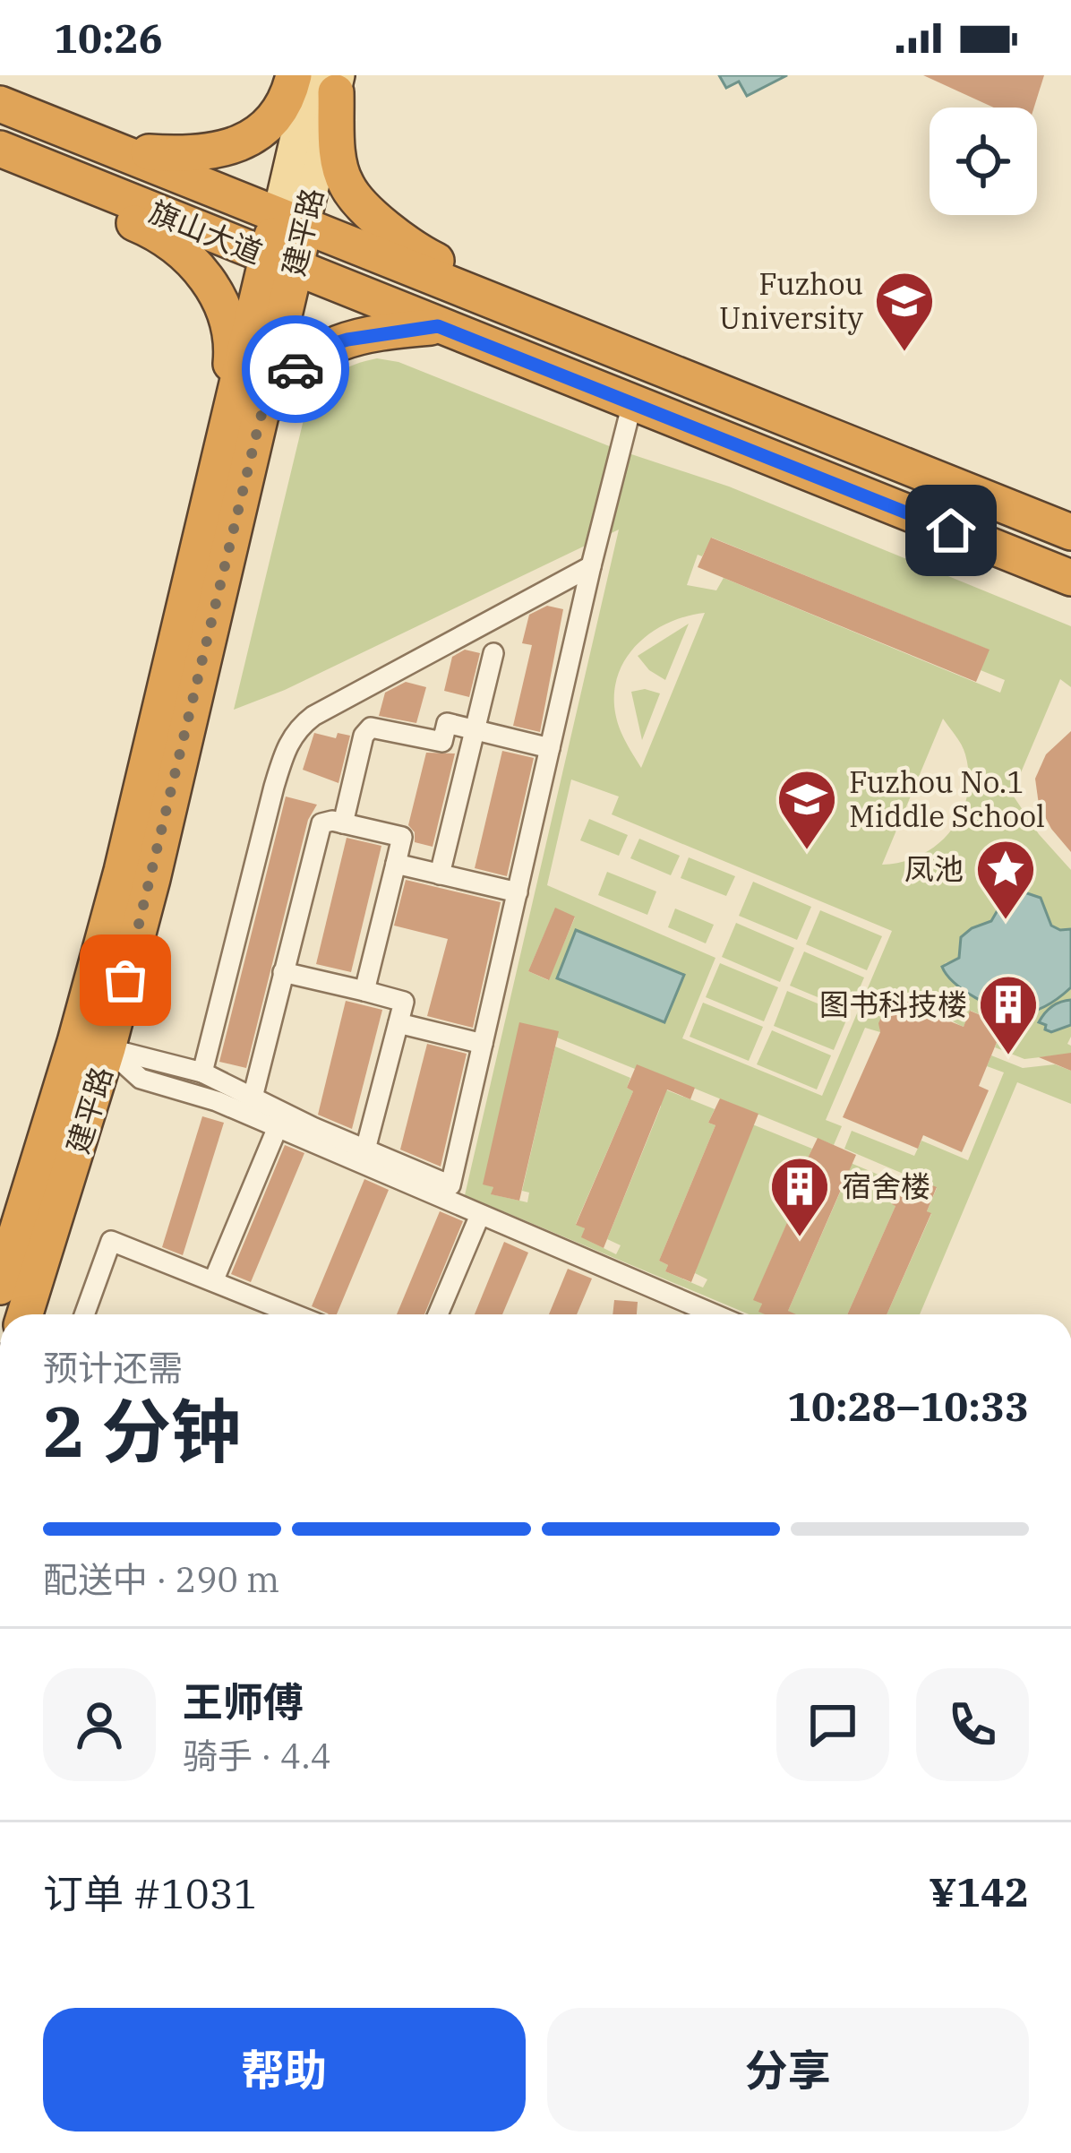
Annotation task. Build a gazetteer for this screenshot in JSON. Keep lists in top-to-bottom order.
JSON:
{
  "streets": {
    "highway": ["旗山大道", "建平路"]
  },
  "crossings": [
    ["旗山大道", "建平路"]
  ],
  "places": {
    "school or university": ["Fuzhou University", "Fuzhou No.1 Middle School"],
    "place": ["凤池"],
    "building": ["图书科技楼", "宿舍楼"]
  },
  "page": {
    "status": "10:26",
    "heading": ["2 分钟", "预计还需", "10:28–10:33"],
    "panel": [
      "王师傅",
      "骑手 · 4.4",
      "订单 #1031",
      "¥142"
    ],
    "bar": "配送中 · 290 m",
    "buttons": ["帮助", "分享"]
  }
}
